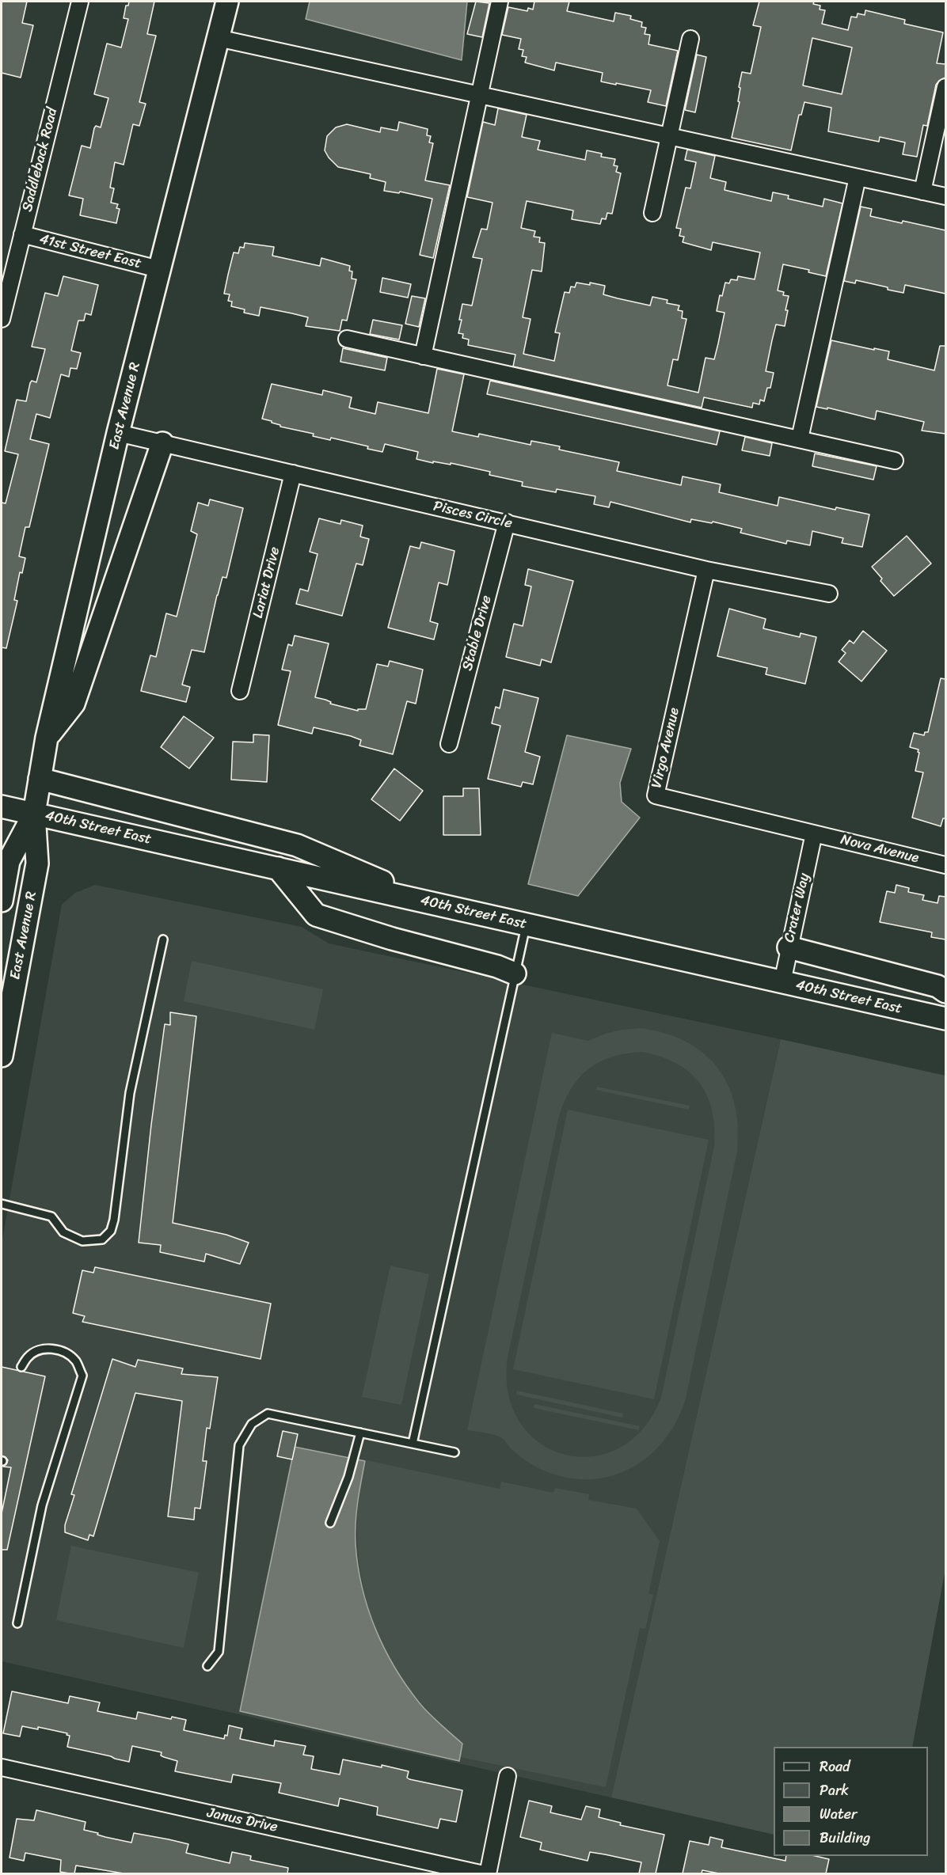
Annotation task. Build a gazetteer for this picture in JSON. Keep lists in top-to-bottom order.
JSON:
{
  "streets": {
    "main road": ["East Avenue R", "40th Street East"],
    "street": [
      "Saddleback Road",
      "41st Street East",
      "Pisces Circle",
      "Lariat Drive",
      "Stable Drive",
      "Virgo Avenue",
      "Nova Avenue",
      "Crater Way",
      "Janus Drive"
    ]
  },
  "crossings": [
    ["Saddleback Road", "41st Street East"],
    ["41st Street East", "East Avenue R"],
    ["East Avenue R", "Pisces Circle"],
    ["East Avenue R", "40th Street East"],
    ["Pisces Circle", "Lariat Drive"],
    ["Pisces Circle", "Stable Drive"],
    ["Pisces Circle", "Virgo Avenue"],
    ["Virgo Avenue", "Nova Avenue"],
    ["Virgo Avenue", "Crater Way"],
    ["40th Street East", "Crater Way"],
    ["Nova Avenue", "Crater Way"]
  ],
  "legend": [
    "Road",
    "Park",
    "Water",
    "Building"
  ]
}
